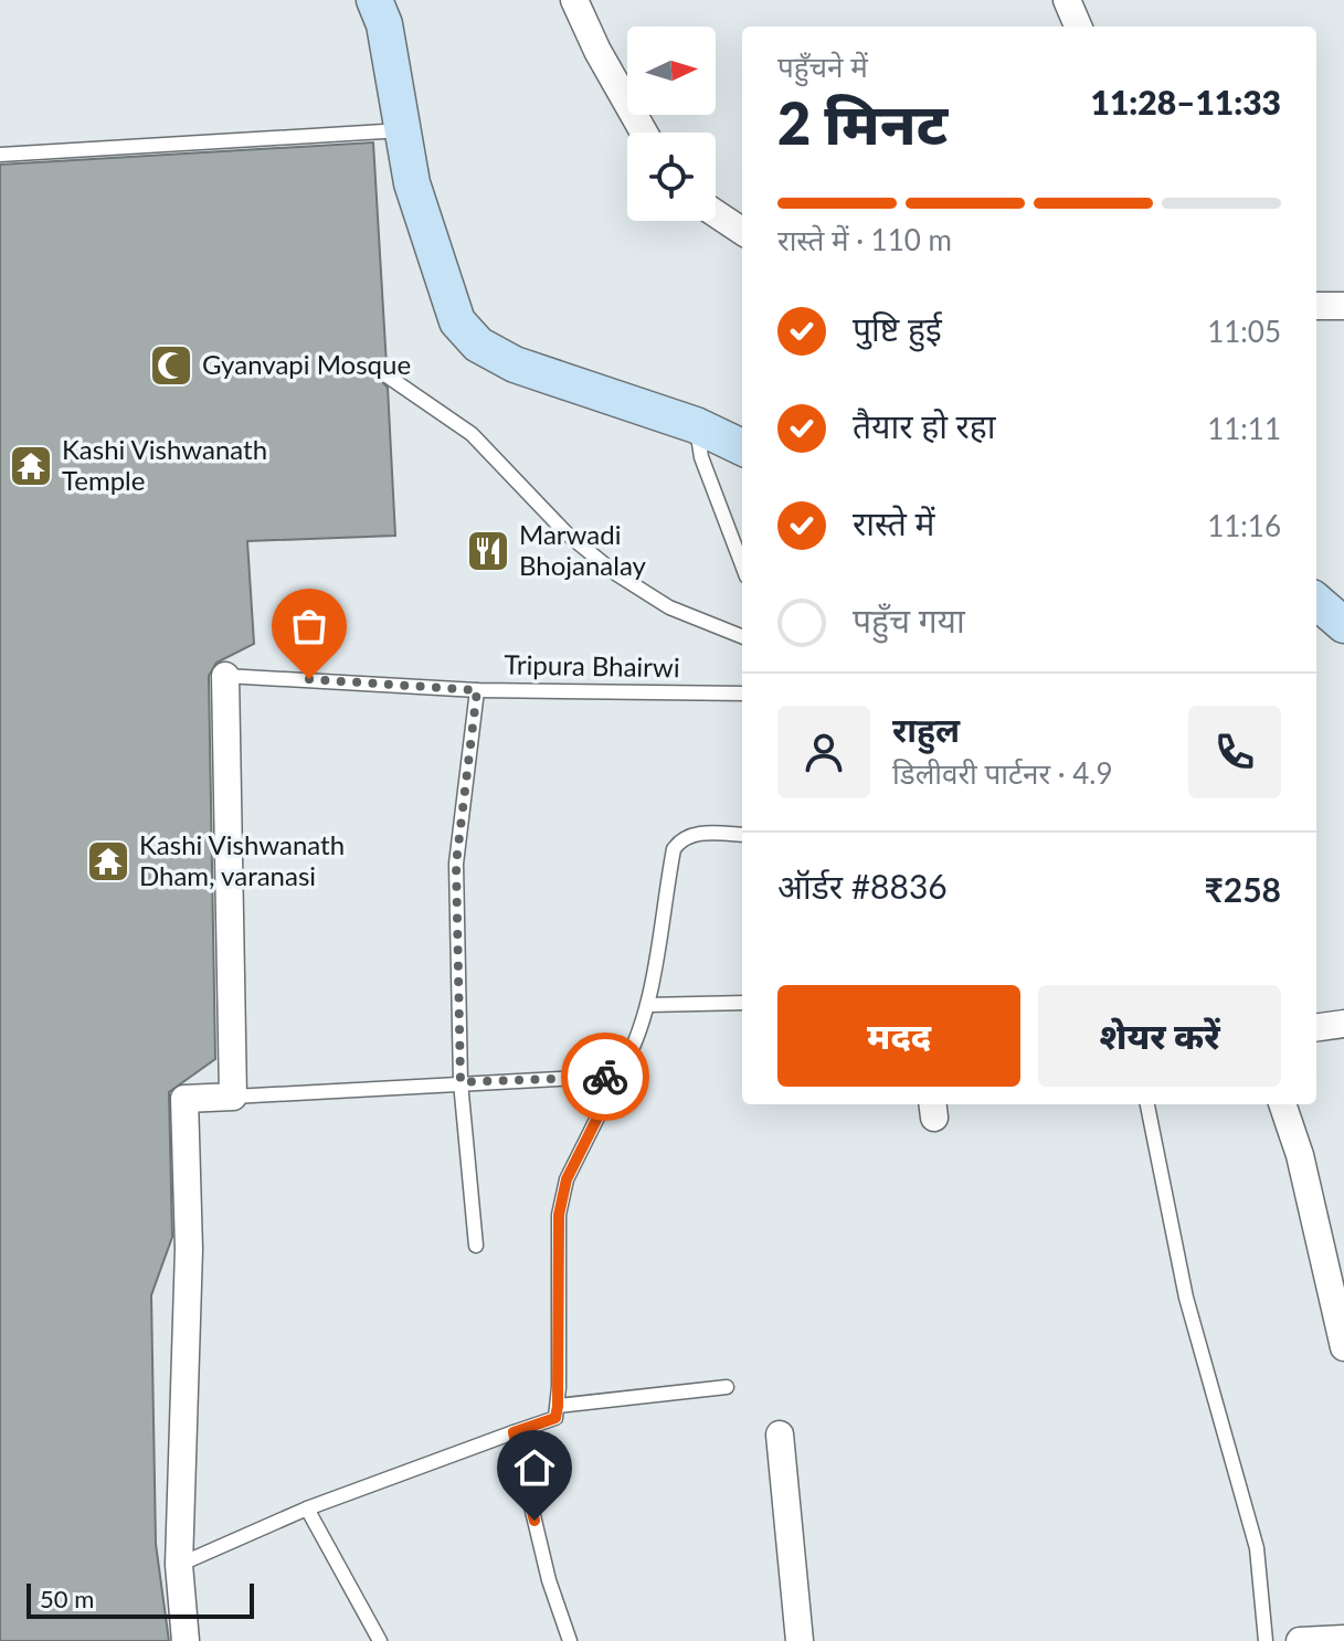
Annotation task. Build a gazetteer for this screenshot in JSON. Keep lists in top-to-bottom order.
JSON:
{
  "streets": {
    "lane": ["Tripura Bhairwi"]
  },
  "places": {
    "mosque": ["Gyanvapi Mosque"],
    "temple": ["Kashi Vishwanath Temple", "Kashi Vishwanath Dham, varanasi"],
    "restaurant": ["Marwadi Bhojanalay"]
  },
  "scale_bar": "50 m",
  "north": "right",
  "page": {
    "heading": ["2 मिनट", "पहुँचने में", "11:28–11:33"],
    "panel": [
      "राहुल",
      "डिलीवरी पार्टनर · 4.9",
      "ऑर्डर #8836",
      "₹258"
    ],
    "bar": "रास्ते में · 110 m",
    "list": [
      ["पुष्टि हुई", "11:05"],
      ["तैयार हो रहा", "11:11"],
      ["रास्ते में", "11:16"],
      "पहुँच गया"
    ],
    "buttons": ["मदद", "शेयर करें"],
    "scale": "50 m"
  }
}
